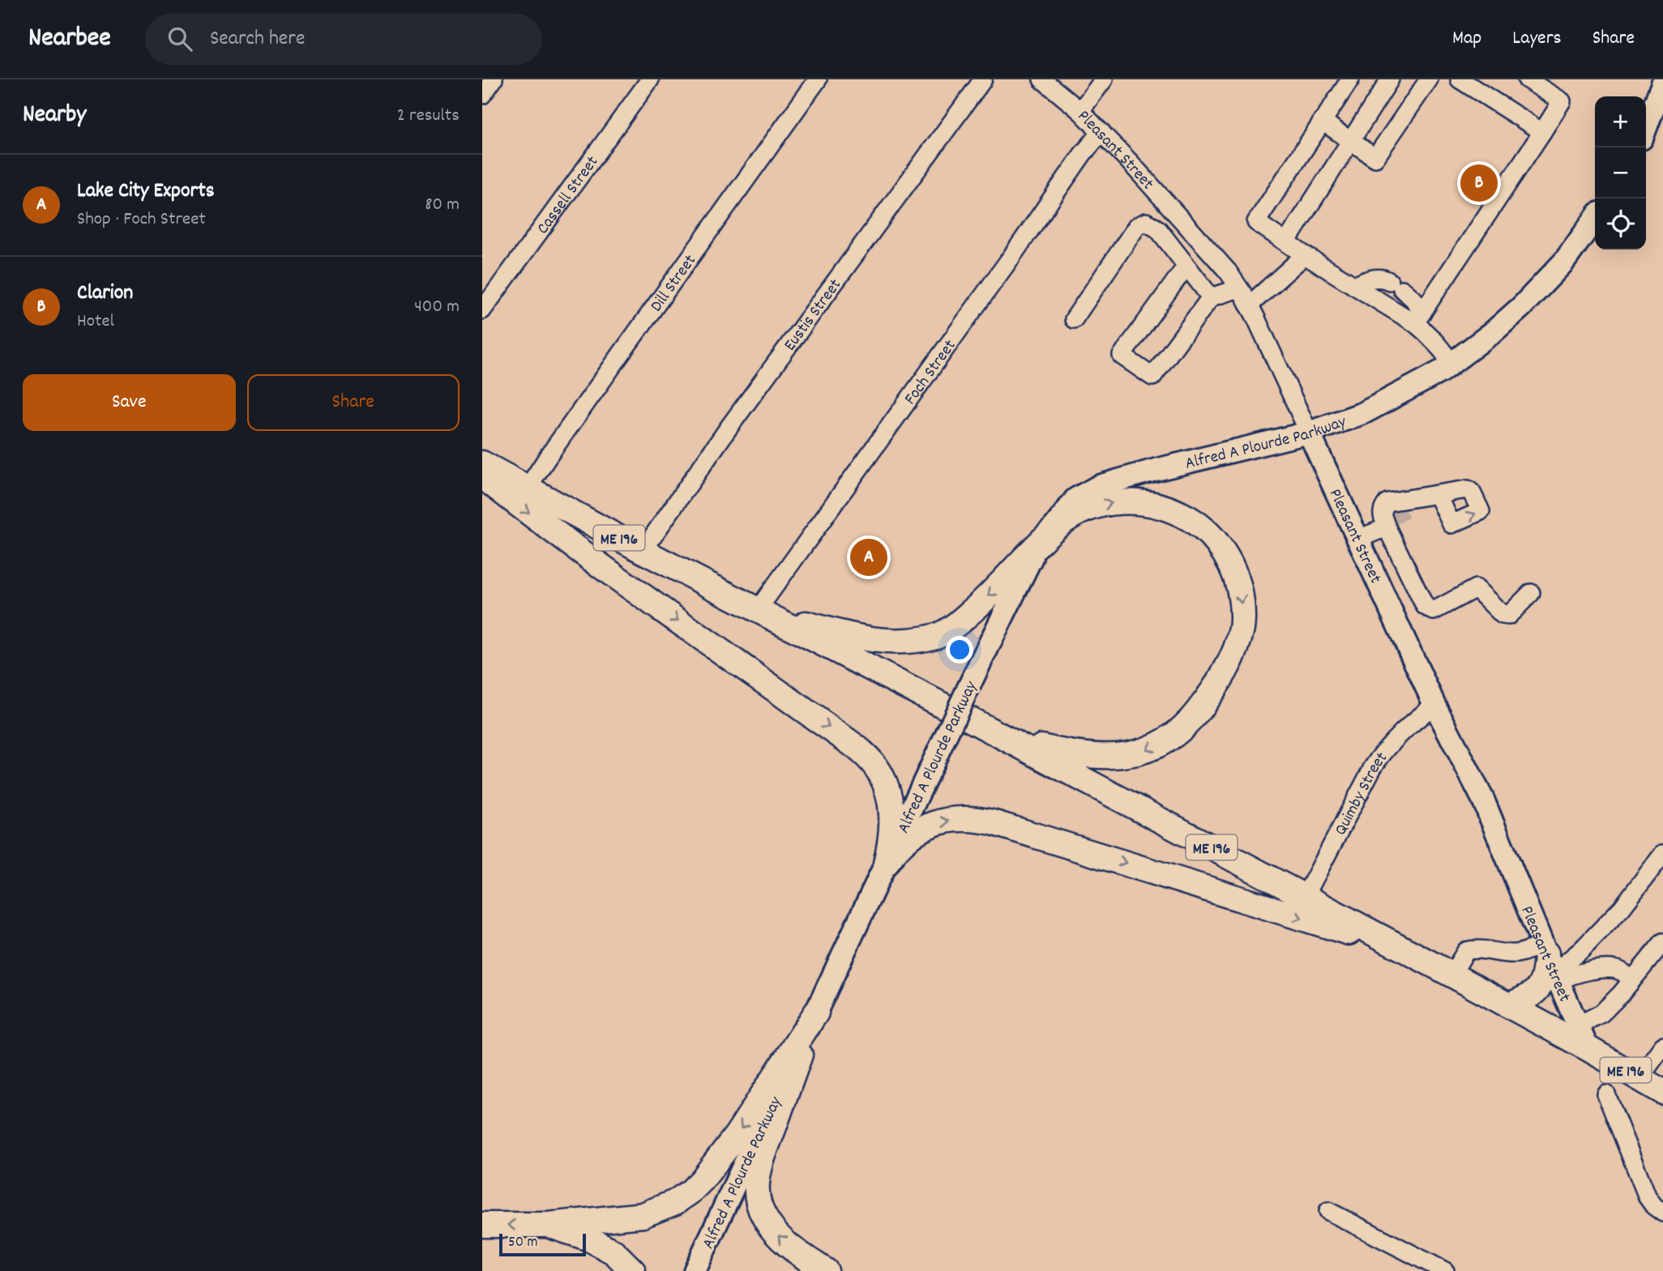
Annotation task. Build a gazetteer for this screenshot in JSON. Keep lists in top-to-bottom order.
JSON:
{
  "streets": {
    "highway": ["ME 196"],
    "main road": ["Pleasant Street", "Alfred A Plourde Parkway"],
    "street": [
      "Cassell Street",
      "Dill Street",
      "Eustis Street",
      "Foch Street",
      "Quimby Street"
    ]
  },
  "crossings": [
    ["Pleasant Street", "Foch Street"],
    ["Pleasant Street", "Alfred A Plourde Parkway"],
    ["Pleasant Street", "ME 196"],
    ["Pleasant Street", "Quimby Street"],
    ["Dill Street", "ME 196"],
    ["Eustis Street", "ME 196"],
    ["Foch Street", "ME 196"],
    ["ME 196", "Quimby Street"]
  ],
  "scale_bar": "50 m",
  "page": {
    "header": "Nearbee",
    "search": "Search here",
    "nav": ["Map", "Layers", "Share"],
    "heading": ["Nearby", "2 results"],
    "map_buttons": ["+", "−"],
    "list": [
      {
        "mark": "A",
        "name": "Lake City Exports",
        "note": "Shop · Foch Street",
        "value": "80 m"
      },
      {
        "mark": "B",
        "name": "Clarion",
        "note": "Hotel",
        "value": "400 m"
      }
    ],
    "pins": ["B", "A"],
    "buttons": ["Save", "Share"],
    "scale": "50 m"
  }
}
